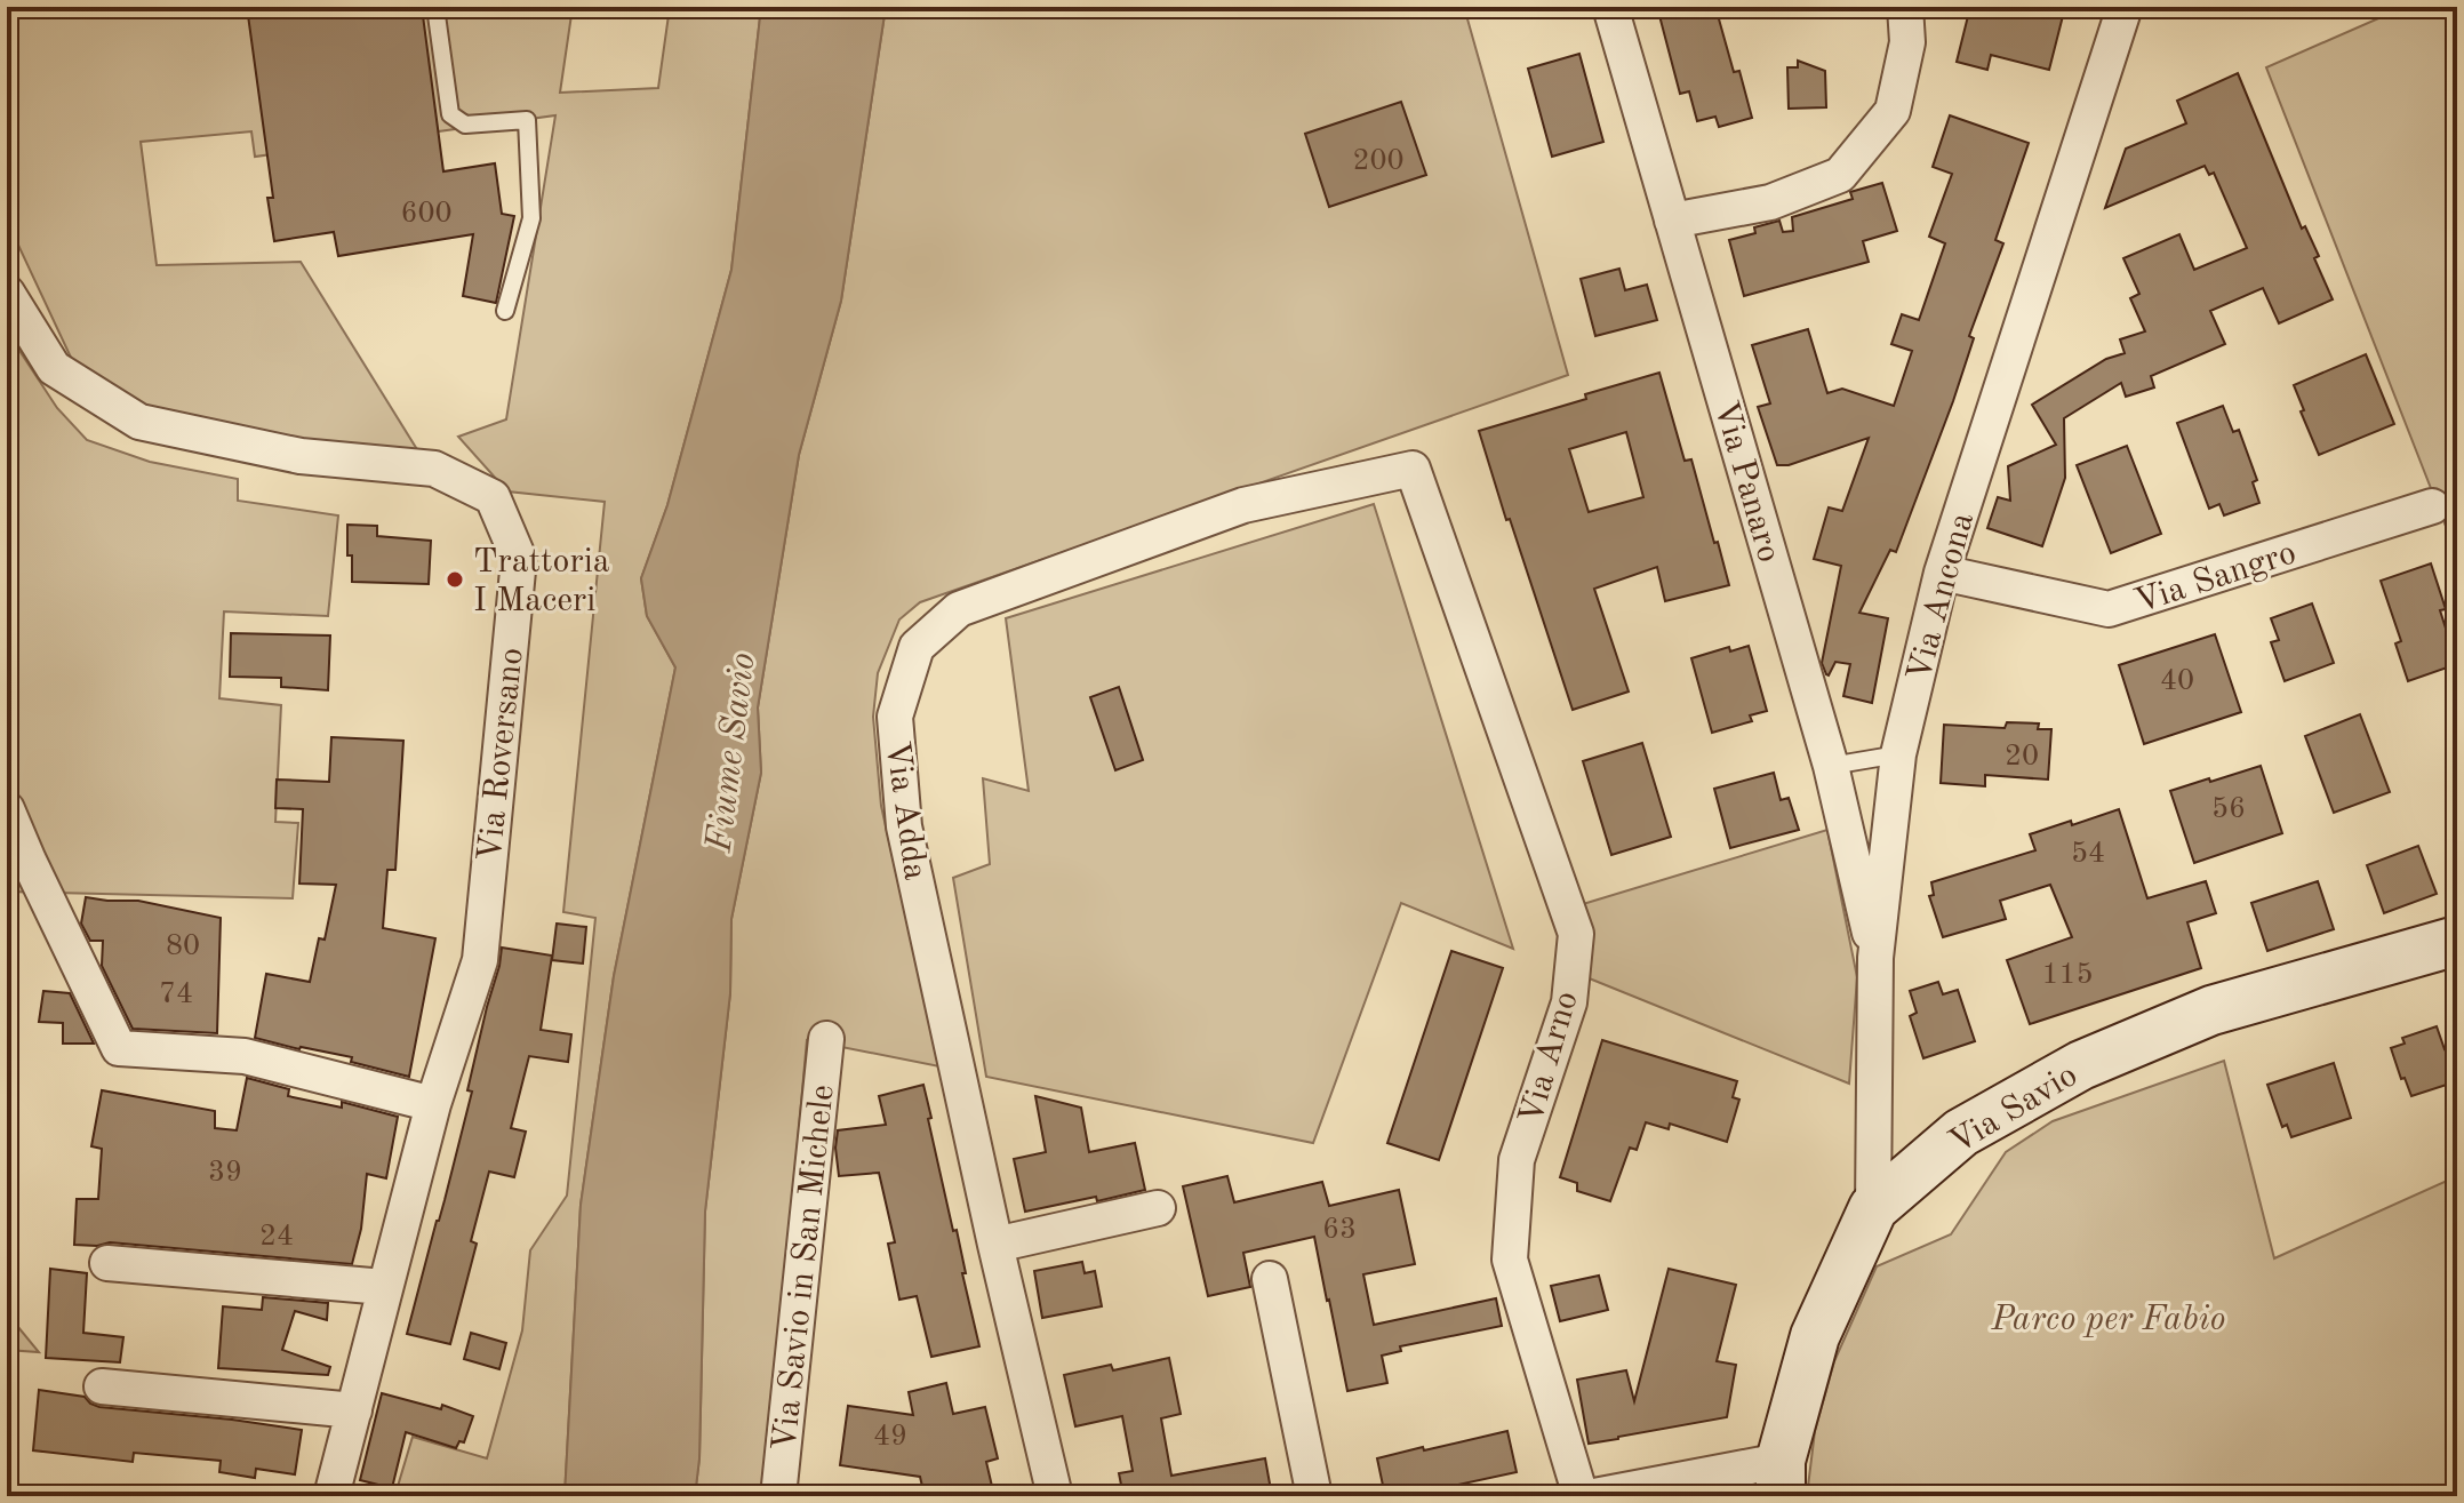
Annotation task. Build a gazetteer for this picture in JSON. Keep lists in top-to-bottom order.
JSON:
{
  "streets": {
    "street": [
      "Via Panaro",
      "Via Sangro",
      "Via Ancona",
      "Via Roversano",
      "Via Adda",
      "Via Arno",
      "Via Savio",
      "Via Savio in San Michele"
    ]
  },
  "crossings": [
    ["Via Panaro", "Via Ancona"],
    ["Via Sangro", "Via Ancona"],
    ["Via Ancona", "Via Savio"],
    ["Via Adda", "Via Arno"]
  ],
  "water": ["Fiume Savio"],
  "parks": ["Parco per Fabio"],
  "places": ["Trattoria I Maceri"],
  "house_numbers": [
    "200",
    "600",
    "40",
    "20",
    "56",
    "54",
    "80",
    "115",
    "74",
    "39",
    "63",
    "24",
    "49"
  ]
}
